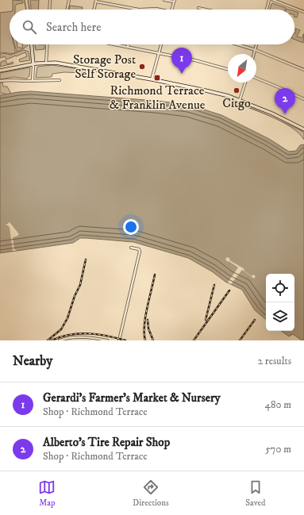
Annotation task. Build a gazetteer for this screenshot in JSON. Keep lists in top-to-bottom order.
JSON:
{
  "places": {
    "other": ["Storage Post Self Storage", "Citgo"],
    "transit": ["Richmond Terrace & Franklin Avenue"]
  },
  "north": "bottom left",
  "page": {
    "search": "Search here",
    "pins": ["1", "2"],
    "heading": ["Nearby", "2 results"],
    "list": [
      {
        "mark": "1",
        "name": "Gerardi's Farmer's Market & Nursery",
        "note": "Shop · Richmond Terrace",
        "value": "480 m"
      },
      {
        "mark": "2",
        "name": "Alberto's Tire Repair Shop",
        "note": "Shop · Richmond Terrace",
        "value": "570 m"
      }
    ],
    "nav": ["Map", "Directions", "Saved"]
  }
}
